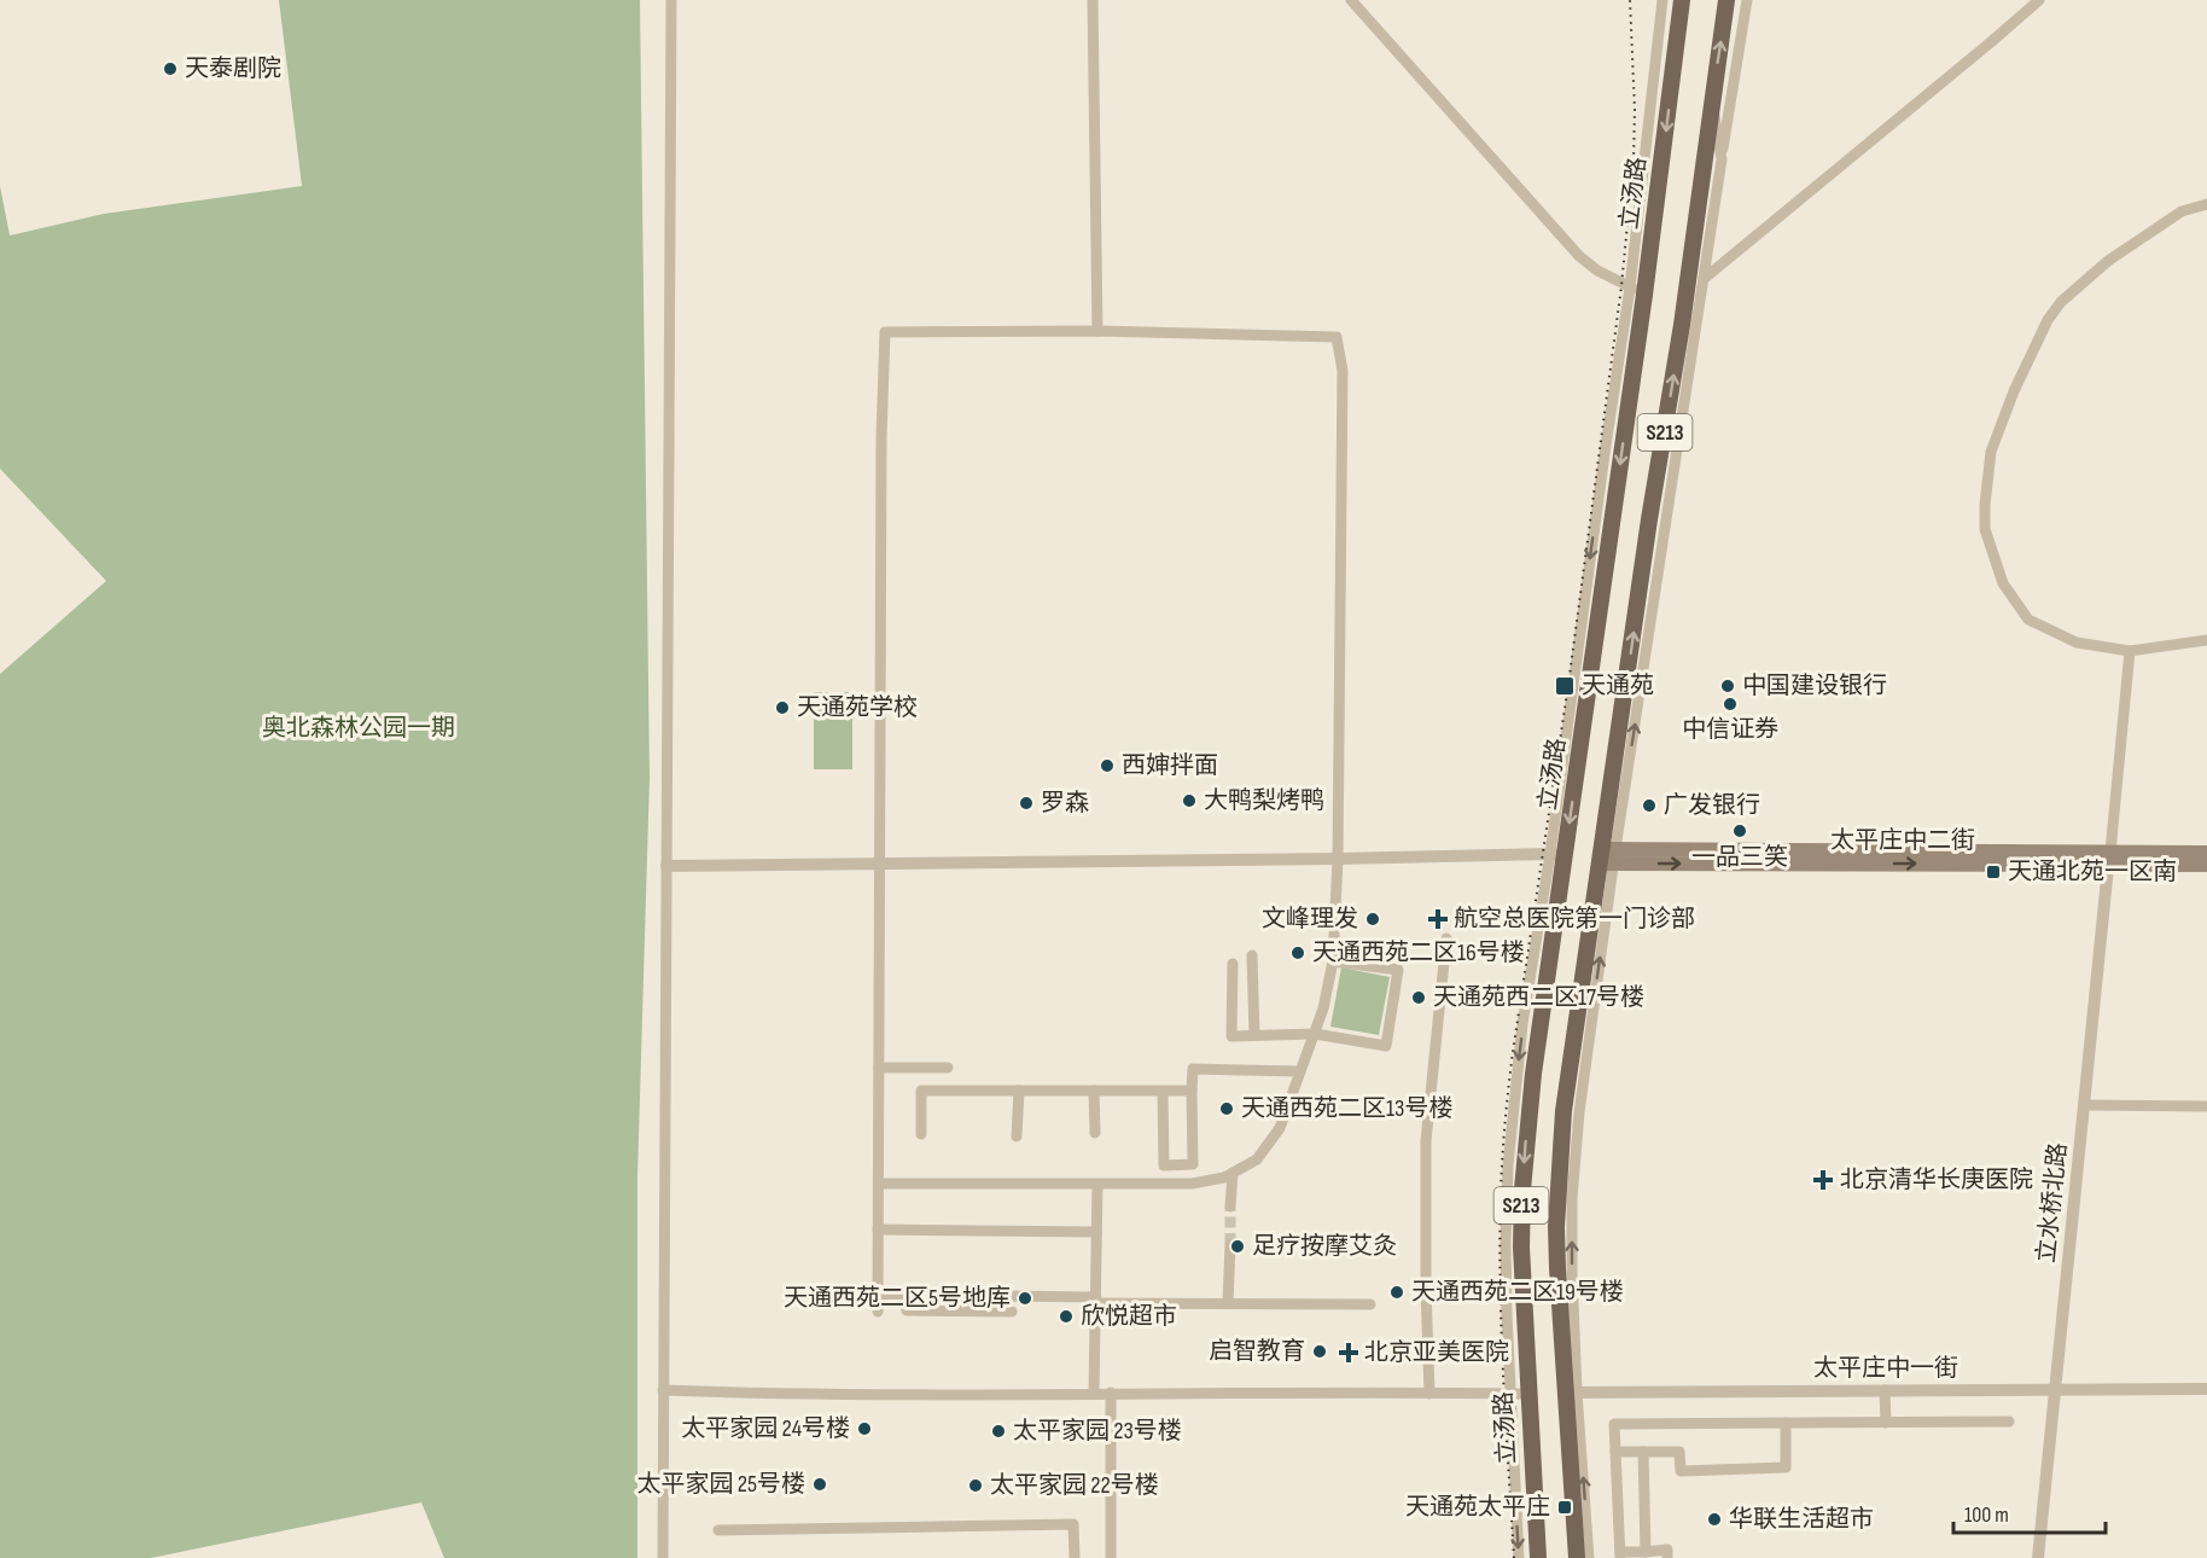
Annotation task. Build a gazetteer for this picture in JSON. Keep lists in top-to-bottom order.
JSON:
{
  "streets": {
    "main road": ["立汤路", "S213", "太平庄中二街"],
    "street": ["立水桥北路", "太平庄中一街"]
  },
  "crossings": [
    ["S213", "太平庄中二街"],
    ["S213", "太平庄中一街"],
    ["太平庄中二街", "立水桥北路"],
    ["立水桥北路", "太平庄中一街"]
  ],
  "parks": ["奥北森林公园一期"],
  "places": {
    "other": [
      "天泰剧院",
      "中国建设银行",
      "中信证券",
      "天通苑学校",
      "西婶拌面",
      "大鸭梨烤鸭",
      "罗森",
      "广发银行",
      "一品三笑",
      "文峰理发",
      "天通西苑二区16号楼",
      "天通苑西二区17号楼",
      "天通西苑二区13号楼",
      "足疗按摩艾灸",
      "天通西苑二区19号楼",
      "天通西苑二区5号地库",
      "欣悦超市",
      "启智教育",
      "太平家园 24号楼",
      "太平家园 23号楼",
      "太平家园 25号楼",
      "太平家园 22号楼",
      "华联生活超市"
    ],
    "transit": ["天通苑", "天通北苑一区南", "天通苑太平庄"],
    "health": ["航空总医院第一门诊部", "北京清华长庚医院", "北京亚美医院"]
  },
  "scale_bar": "100 m"
}
